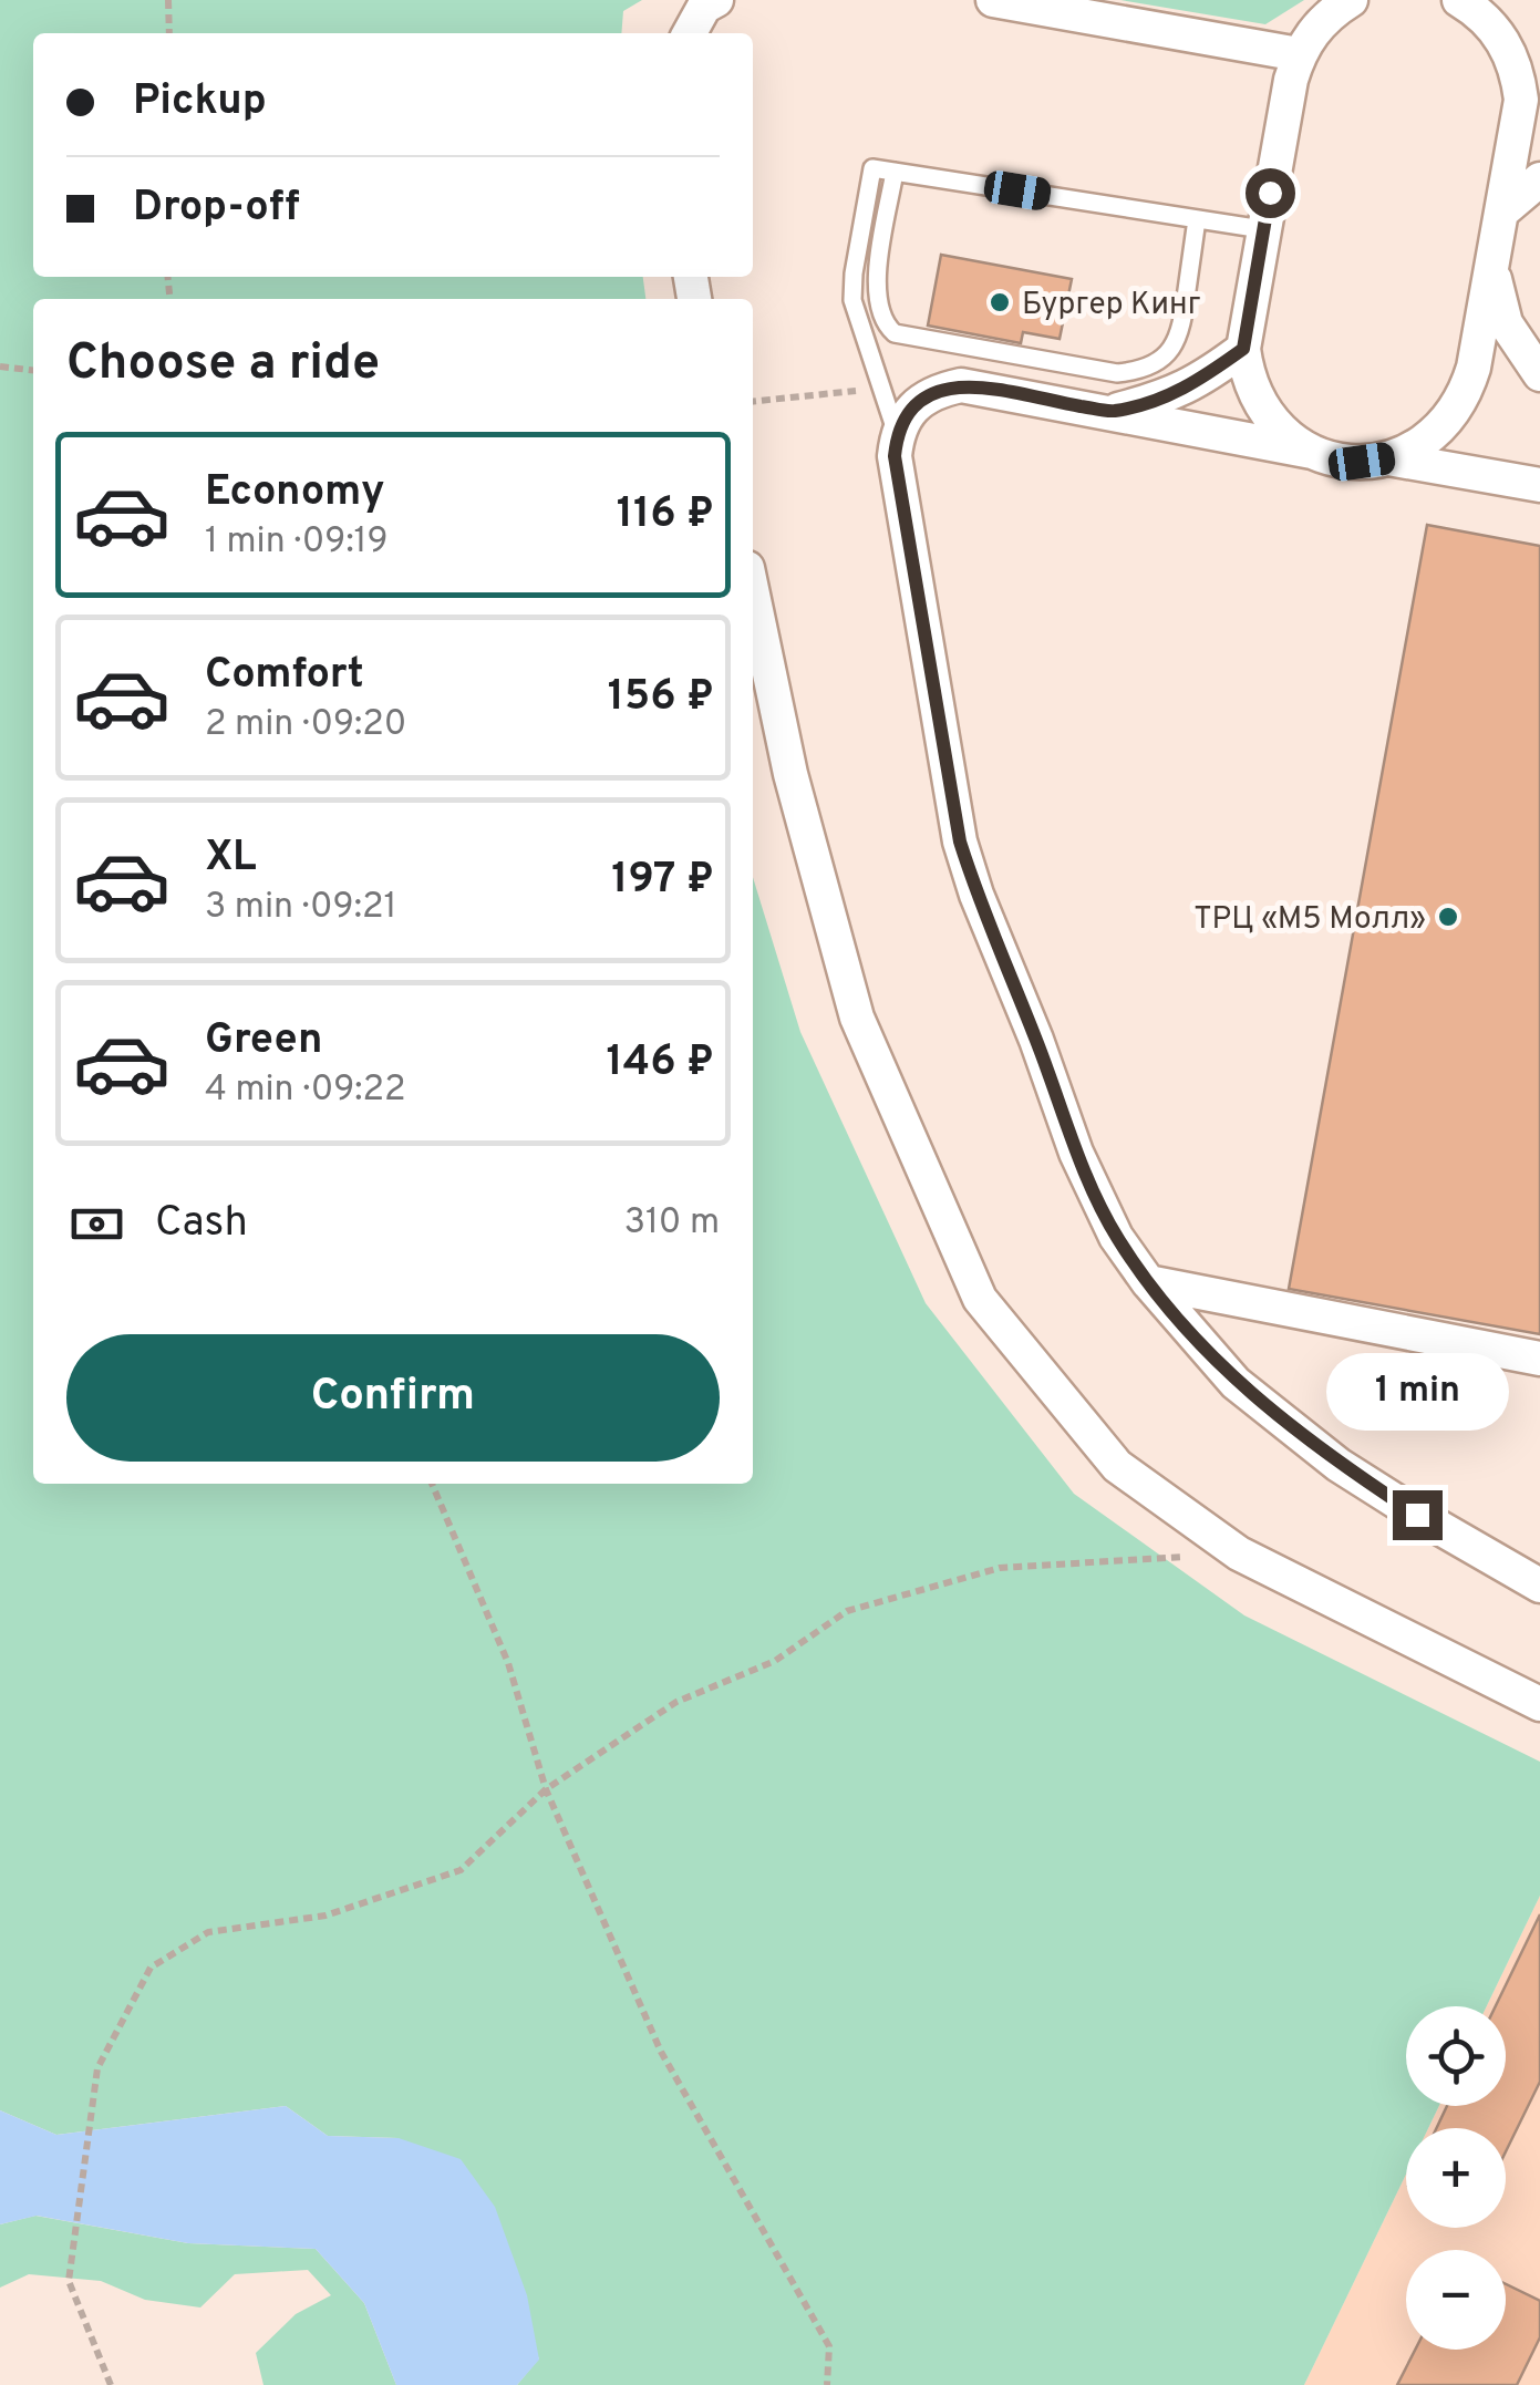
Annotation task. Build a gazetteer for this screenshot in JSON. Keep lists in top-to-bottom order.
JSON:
{
  "places": ["Бургер Кинг", "ТРЦ «М5 Молл»"],
  "page": {
    "banner": ["Pickup", "Drop-off"],
    "heading": "Choose a ride",
    "list": [
      {
        "name": "Economy",
        "note": "1 min · 09:19",
        "value": "116 ₽"
      },
      {
        "name": "Comfort",
        "note": "2 min · 09:20",
        "value": "156 ₽"
      },
      {
        "name": "XL",
        "note": "3 min · 09:21",
        "value": "197 ₽"
      },
      {
        "name": "Green",
        "note": "4 min · 09:22",
        "value": "146 ₽"
      }
    ],
    "pay": ["Cash", "310 m"],
    "buttons": "Confirm",
    "bubble": "1 min",
    "map_buttons": ["+", "−"]
  }
}
